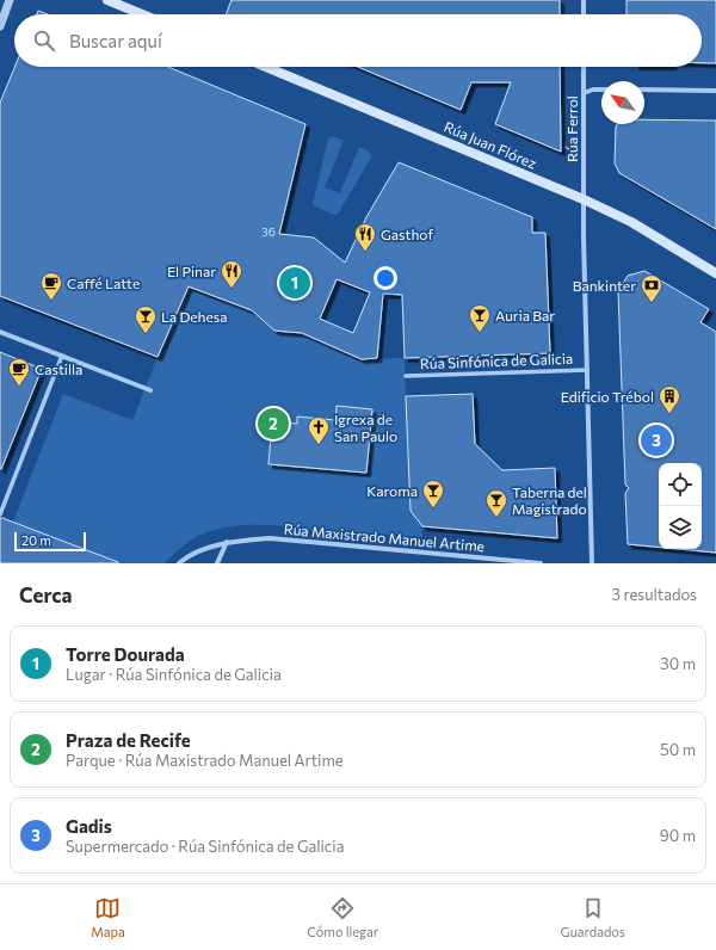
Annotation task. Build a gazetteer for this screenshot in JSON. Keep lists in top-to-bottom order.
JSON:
{
  "streets": {
    "main road": ["Rúa Juan Flórez"],
    "street": ["Rúa Ferrol", "Rúa Sinfónica de Galicia", "Rúa Maxistrado Manuel Artime"]
  },
  "crossings": [
    ["Rúa Ferrol", "Rúa Juan Flórez"],
    ["Rúa Ferrol", "Rúa Sinfónica de Galicia"],
    ["Rúa Juan Flórez", "Rúa Sinfónica de Galicia"]
  ],
  "places": {
    "restaurant": ["Gasthof", "El Pinar"],
    "cafe": ["Caffé Latte", "Castilla"],
    "bank": ["Bankinter"],
    "bar": [
      "Auria Bar",
      "La Dehesa",
      "Karoma",
      "Taberna del Magistrado"
    ],
    "building": ["Edificio Trébol"],
    "church": ["Igrexa de San Paulo"]
  },
  "house_numbers": ["36"],
  "scale_bar": "20 m",
  "north": "top left",
  "page": {
    "search": "Buscar aquí",
    "pins": ["1", "2", "3"],
    "scale": "20 m",
    "heading": ["Cerca", "3 resultados"],
    "list": [
      {
        "mark": "1",
        "name": "Torre Dourada",
        "note": "Lugar · Rúa Sinfónica de Galicia",
        "value": "30 m"
      },
      {
        "mark": "2",
        "name": "Praza de Recife",
        "note": "Parque · Rúa Maxistrado Manuel Artime",
        "value": "50 m"
      },
      {
        "mark": "3",
        "name": "Gadis",
        "note": "Supermercado · Rúa Sinfónica de Galicia",
        "value": "90 m"
      }
    ],
    "nav": ["Mapa", "Cómo llegar", "Guardados"]
  }
}
